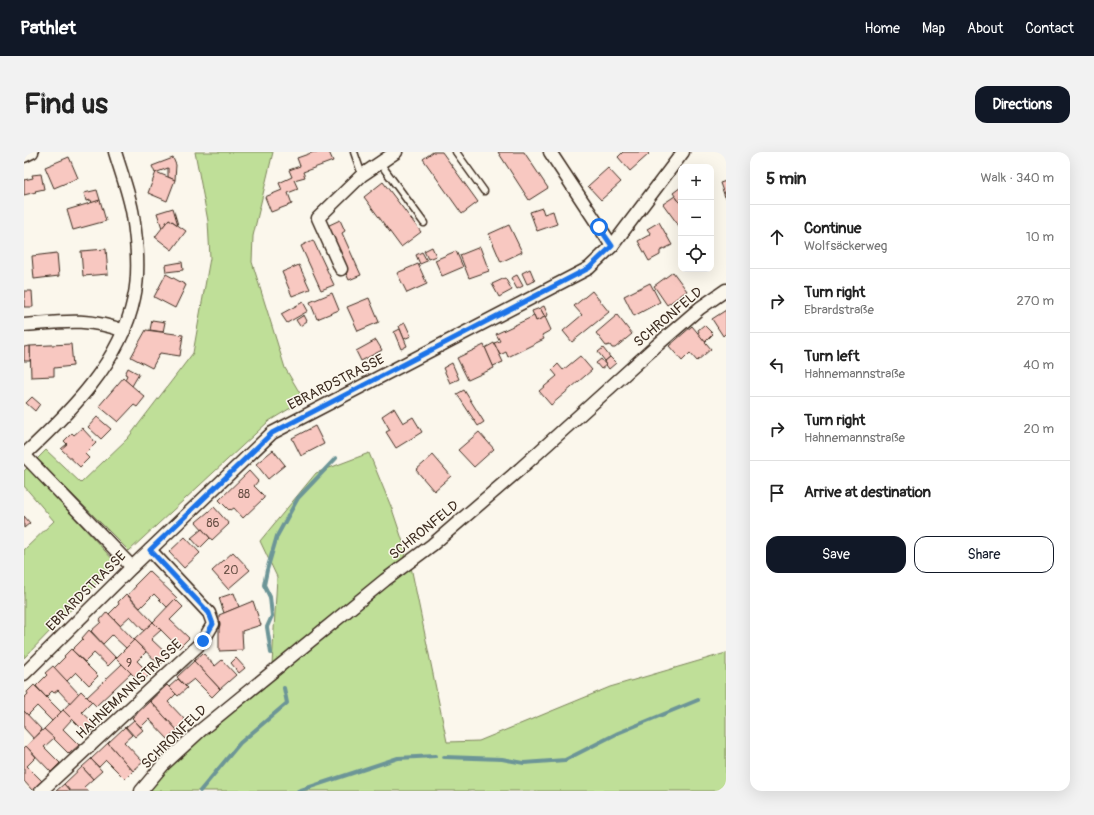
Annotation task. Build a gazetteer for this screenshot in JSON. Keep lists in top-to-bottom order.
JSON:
{
  "streets": {
    "street": ["SCHRONFELD", "EBRARDSTRASSE", "HAHNEMANNSTRASSE"]
  },
  "crossings": [
    ["EBRARDSTRASSE", "HAHNEMANNSTRASSE"]
  ],
  "house_numbers": [
    "88",
    "86",
    "20",
    "9"
  ],
  "page": {
    "header": "Pathlet",
    "nav": [
      "Home",
      "Map",
      "About",
      "Contact"
    ],
    "buttons": [
      "Directions",
      ["Save", "Share"]
    ],
    "title": "Find us",
    "heading": ["5 min", "Walk · 340 m"],
    "map_buttons": ["+", "−"],
    "list": [
      ["Continue", "Wolfsäckerweg", "10 m"],
      ["Turn right", "Ebrardstraße", "270 m"],
      ["Turn left", "Hahnemannstraße", "40 m"],
      ["Turn right", "Hahnemannstraße", "20 m"],
      "Arrive at destination"
    ]
  }
}
